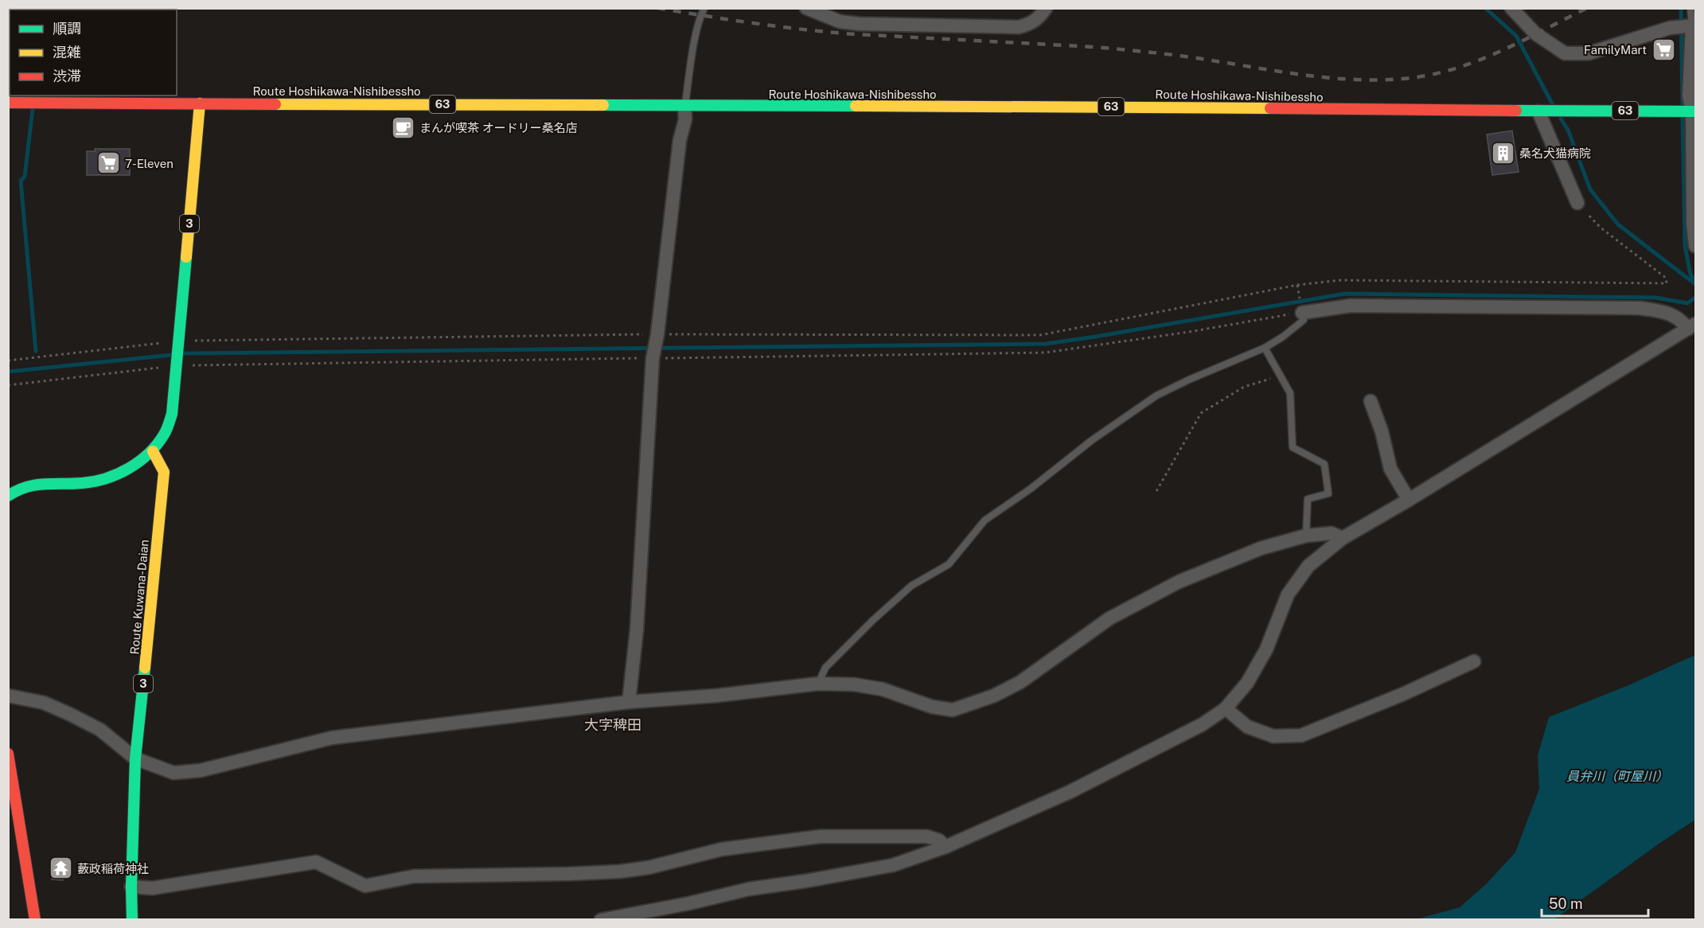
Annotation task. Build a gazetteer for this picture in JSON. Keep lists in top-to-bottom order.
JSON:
{
  "streets": {
    "main road": [
      "Route Hoshikawa-Nishibessho",
      "63",
      "3",
      "Route Kuwana-Daian"
    ]
  },
  "crossings": [
    ["Route Hoshikawa-Nishibessho", "3"],
    ["3", "Route Kuwana-Daian"]
  ],
  "districts": ["大字稗田"],
  "water": ["員弁川（町屋川）"],
  "places": {
    "supermarket": ["FamilyMart", "7-Eleven"],
    "cafe": ["まんが喫茶 オードリー桑名店"],
    "building": ["桑名犬猫病院"],
    "temple": ["藪政稲荷神社"]
  },
  "legend": ["順調", "混雑", "渋滞"],
  "scale_bar": "50 m"
}
